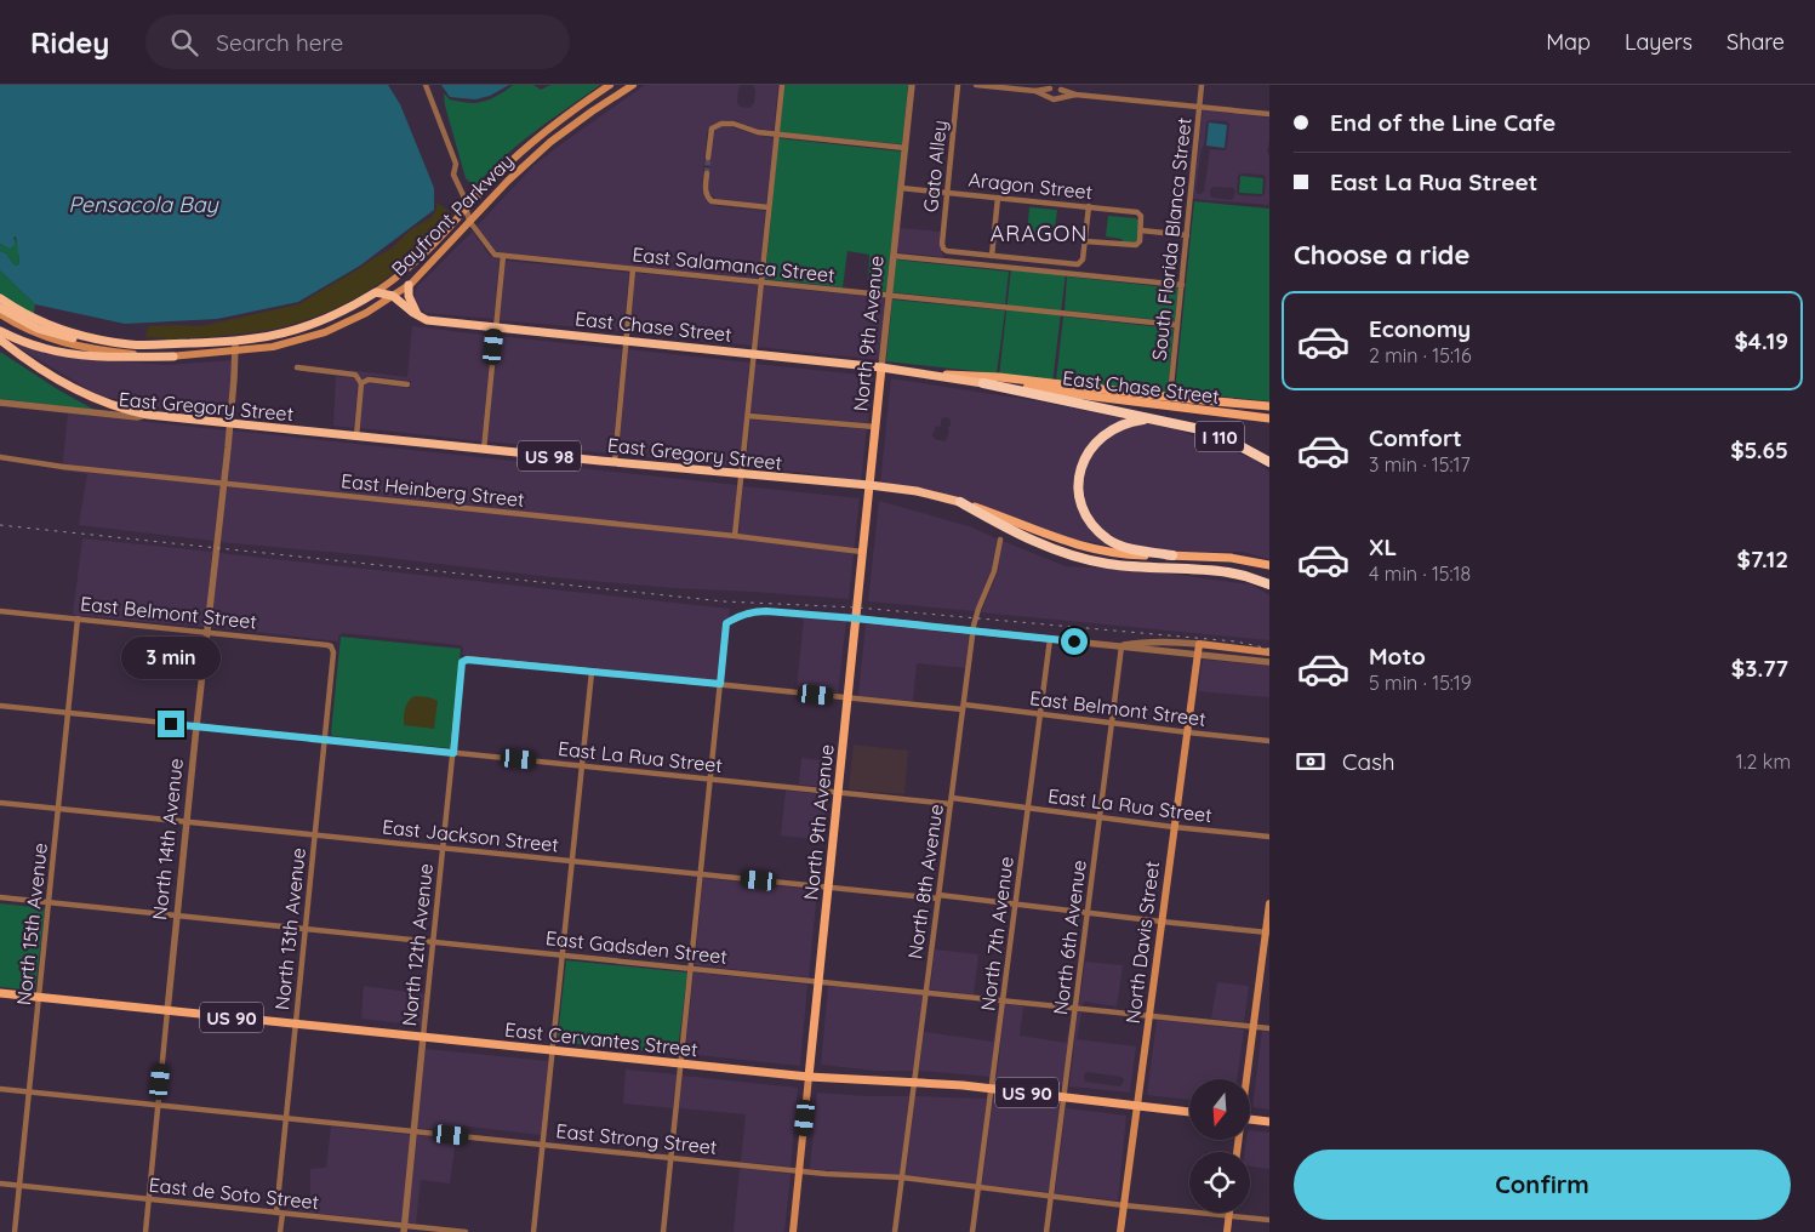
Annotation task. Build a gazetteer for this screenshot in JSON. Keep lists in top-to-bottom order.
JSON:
{
  "streets": {
    "highway": [
      "Bayfront Parkway",
      "East Chase Street",
      "East Gregory Street",
      "I 110",
      "US 98"
    ],
    "main road": [
      "North 9th Avenue",
      "North Davis Street",
      "US 90",
      "East Cervantes Street"
    ],
    "street": [
      "Gato Alley",
      "Aragon Street",
      "South Florida Blanca Street",
      "East Salamanca Street",
      "East Heinberg Street",
      "East Belmont Street",
      "East La Rua Street",
      "East Jackson Street",
      "North 14th Avenue",
      "North 8th Avenue",
      "North 15th Avenue",
      "North 13th Avenue",
      "North 7th Avenue",
      "North 6th Avenue",
      "North 12th Avenue",
      "East Gadsden Street",
      "East Strong Street",
      "East de Soto Street"
    ]
  },
  "crossings": [
    ["Gato Alley", "Aragon Street"],
    ["Aragon Street", "North 9th Avenue"],
    ["Bayfront Parkway", "North 14th Avenue"],
    ["South Florida Blanca Street", "East Salamanca Street"],
    ["South Florida Blanca Street", "East Chase Street"],
    ["East Salamanca Street", "North 9th Avenue"],
    ["East Chase Street", "North 9th Avenue"],
    ["North 9th Avenue", "East Gregory Street"],
    ["North 9th Avenue", "East Heinberg Street"],
    ["North 9th Avenue", "East Belmont Street"],
    ["North 9th Avenue", "East La Rua Street"],
    ["North 9th Avenue", "East Jackson Street"],
    ["North 9th Avenue", "East Gadsden Street"],
    ["North 9th Avenue", "East Cervantes Street"],
    ["North 9th Avenue", "East Strong Street"],
    ["East Gregory Street", "US 98"],
    ["East Gregory Street", "North 14th Avenue"],
    ["East Heinberg Street", "North 14th Avenue"],
    ["East Belmont Street", "North 14th Avenue"],
    ["East Belmont Street", "North 8th Avenue"],
    ["East Belmont Street", "North 15th Avenue"],
    ["East Belmont Street", "North 13th Avenue"],
    ["East Belmont Street", "North 7th Avenue"],
    ["East Belmont Street", "North 6th Avenue"],
    ["East Belmont Street", "North Davis Street"],
    ["East Belmont Street", "North 12th Avenue"],
    ["East La Rua Street", "North 14th Avenue"],
    ["East La Rua Street", "North 8th Avenue"],
    ["East La Rua Street", "North 15th Avenue"],
    ["East La Rua Street", "North 13th Avenue"],
    ["East La Rua Street", "North 7th Avenue"],
    ["East La Rua Street", "North 6th Avenue"],
    ["East La Rua Street", "North Davis Street"],
    ["East La Rua Street", "North 12th Avenue"],
    ["East Jackson Street", "North 14th Avenue"],
    ["East Jackson Street", "North 8th Avenue"],
    ["East Jackson Street", "North 15th Avenue"],
    ["East Jackson Street", "North 13th Avenue"],
    ["East Jackson Street", "North 7th Avenue"],
    ["East Jackson Street", "North 6th Avenue"],
    ["East Jackson Street", "North Davis Street"],
    ["East Jackson Street", "North 12th Avenue"],
    ["North 14th Avenue", "East Gadsden Street"],
    ["North 14th Avenue", "East Cervantes Street"],
    ["North 14th Avenue", "East Strong Street"],
    ["North 14th Avenue", "East de Soto Street"],
    ["North 8th Avenue", "East Gadsden Street"],
    ["North 8th Avenue", "East Cervantes Street"],
    ["North 8th Avenue", "East Strong Street"],
    ["North 15th Avenue", "East Gadsden Street"],
    ["North 15th Avenue", "East Cervantes Street"],
    ["North 15th Avenue", "East Strong Street"],
    ["North 15th Avenue", "East de Soto Street"],
    ["North 13th Avenue", "East Gadsden Street"],
    ["North 13th Avenue", "East Cervantes Street"],
    ["North 13th Avenue", "East Strong Street"],
    ["North 13th Avenue", "East de Soto Street"],
    ["North 7th Avenue", "East Gadsden Street"],
    ["North 7th Avenue", "East Cervantes Street"],
    ["North 7th Avenue", "East Strong Street"],
    ["North 6th Avenue", "East Gadsden Street"],
    ["North 6th Avenue", "East Cervantes Street"],
    ["North 6th Avenue", "East Strong Street"],
    ["North Davis Street", "East Gadsden Street"],
    ["North Davis Street", "East Cervantes Street"],
    ["North Davis Street", "East Strong Street"],
    ["North 12th Avenue", "East Gadsden Street"],
    ["North 12th Avenue", "East Cervantes Street"],
    ["North 12th Avenue", "East Strong Street"],
    ["North 12th Avenue", "East de Soto Street"]
  ],
  "districts": ["ARAGON"],
  "water": ["Pensacola Bay"],
  "north": "bottom",
  "page": {
    "header": "Ridey",
    "search": "Search here",
    "nav": ["Map", "Layers", "Share"],
    "banner": ["End of the Line Cafe", "East La Rua Street"],
    "heading": "Choose a ride",
    "list": [
      {
        "name": "Economy",
        "note": "2 min · 15:16",
        "value": "$4.19"
      },
      {
        "name": "Comfort",
        "note": "3 min · 15:17",
        "value": "$5.65"
      },
      {
        "name": "XL",
        "note": "4 min · 15:18",
        "value": "$7.12"
      },
      {
        "name": "Moto",
        "note": "5 min · 15:19",
        "value": "$3.77"
      }
    ],
    "bubble": "3 min",
    "pay": ["Cash", "1.2 km"],
    "buttons": "Confirm"
  }
}
